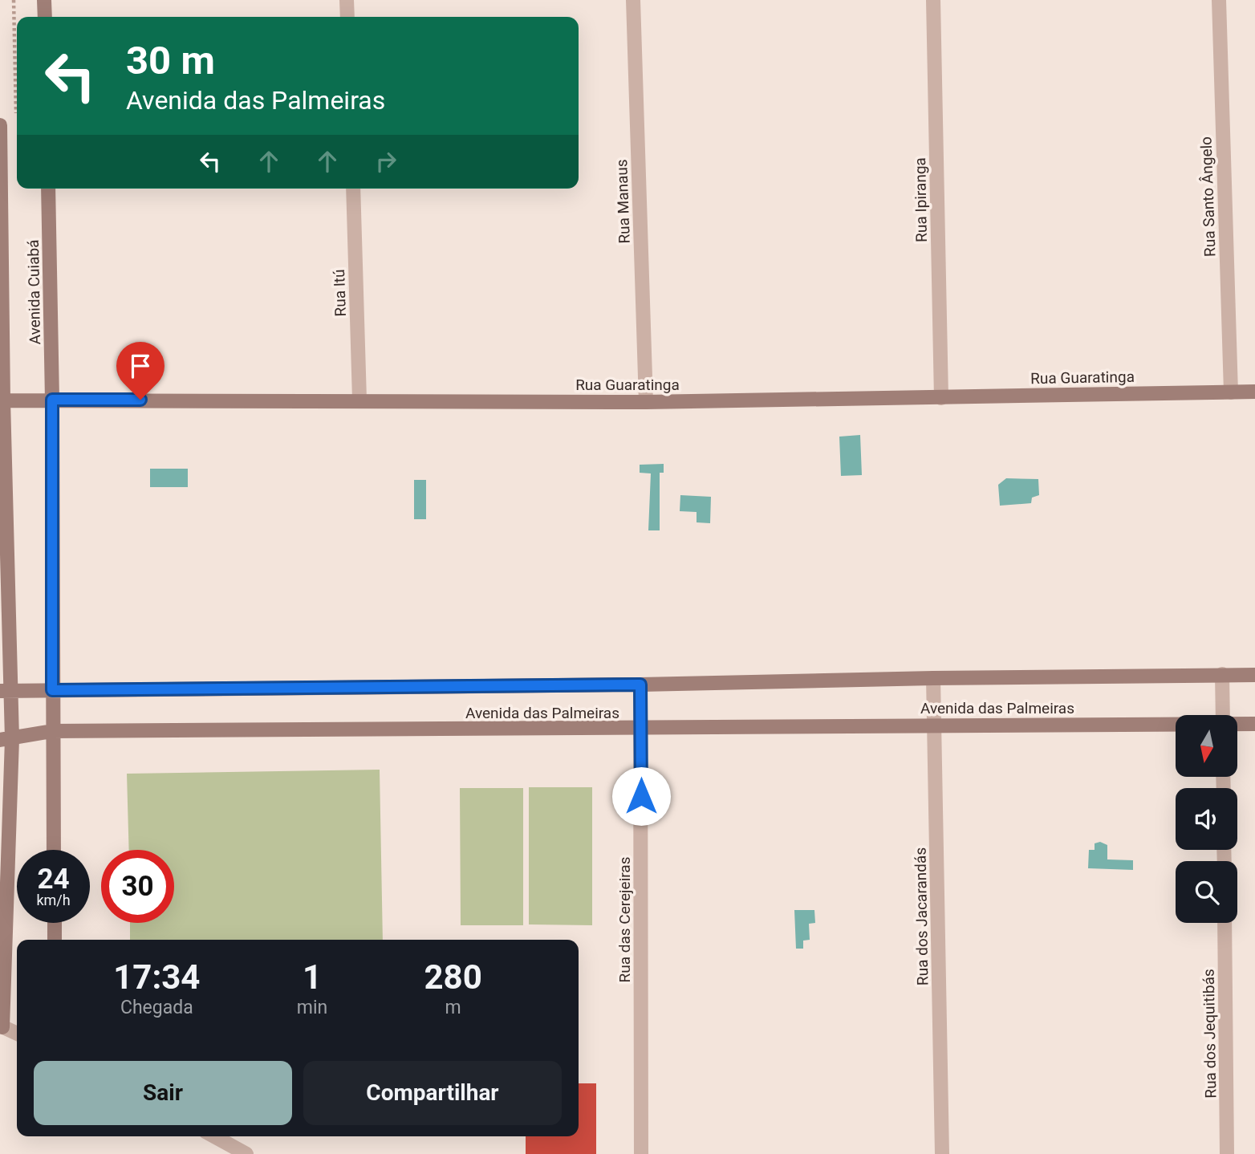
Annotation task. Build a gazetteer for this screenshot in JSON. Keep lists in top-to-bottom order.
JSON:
{
  "streets": {
    "street": [
      "Rua Santo Ângelo",
      "Rua Ipiranga",
      "Rua Manaus",
      "Avenida Cuiabá",
      "Rua Itú",
      "Rua Guaratinga",
      "Avenida das Palmeiras",
      "Rua dos Jacarandás",
      "Rua das Cerejeiras",
      "Rua dos Jequitibás"
    ]
  },
  "crossings": [
    ["Rua Santo Ângelo", "Rua Guaratinga"],
    ["Rua Ipiranga", "Rua Guaratinga"],
    ["Rua Manaus", "Rua Guaratinga"],
    ["Avenida Cuiabá", "Rua Guaratinga"],
    ["Avenida Cuiabá", "Avenida das Palmeiras"],
    ["Rua Itú", "Rua Guaratinga"],
    ["Avenida das Palmeiras", "Rua dos Jacarandás"],
    ["Avenida das Palmeiras", "Rua das Cerejeiras"]
  ],
  "north": "bottom",
  "page": {
    "turn": ["30 m", "Avenida das Palmeiras"],
    "speed": "24 km/h",
    "limit": "30",
    "eta": [
      "17:34",
      "Chegada",
      "1",
      "min",
      "280",
      "m"
    ],
    "buttons": ["Sair", "Compartilhar"]
  }
}
